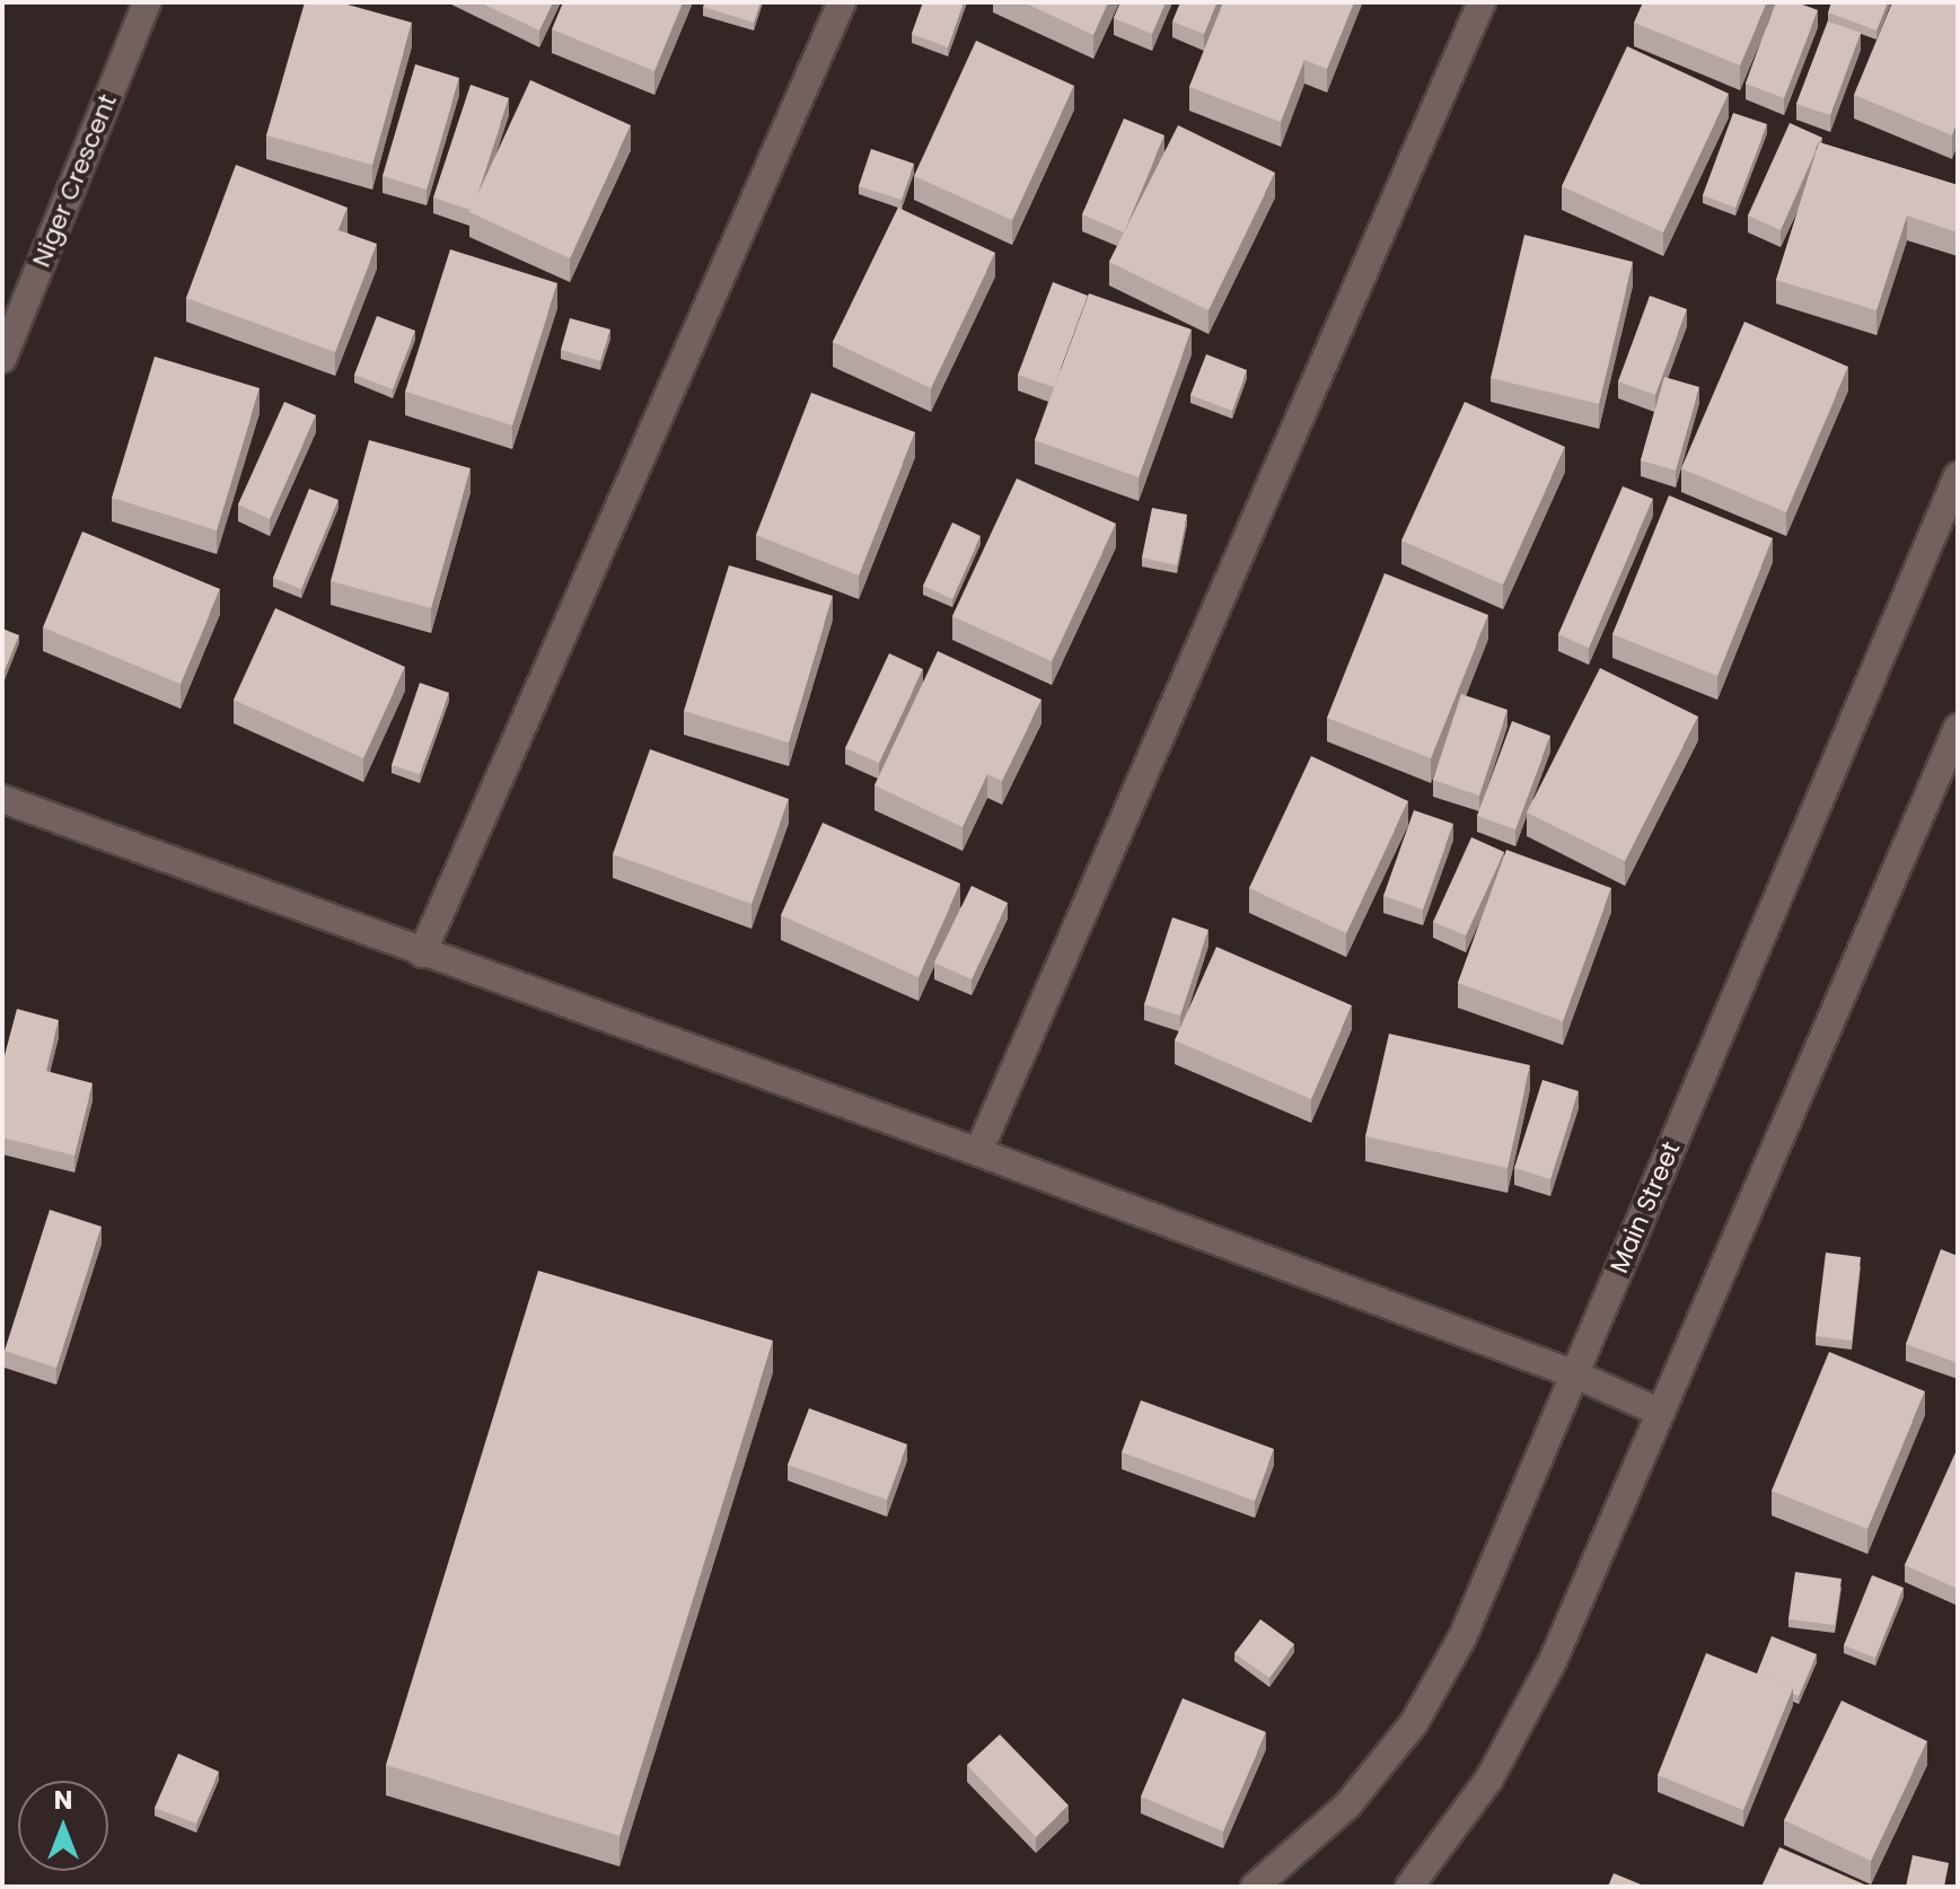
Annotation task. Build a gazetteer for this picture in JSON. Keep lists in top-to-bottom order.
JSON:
{
  "streets": {
    "street": ["Niger Crescent", "Main Street"]
  },
  "north": "top"
}
